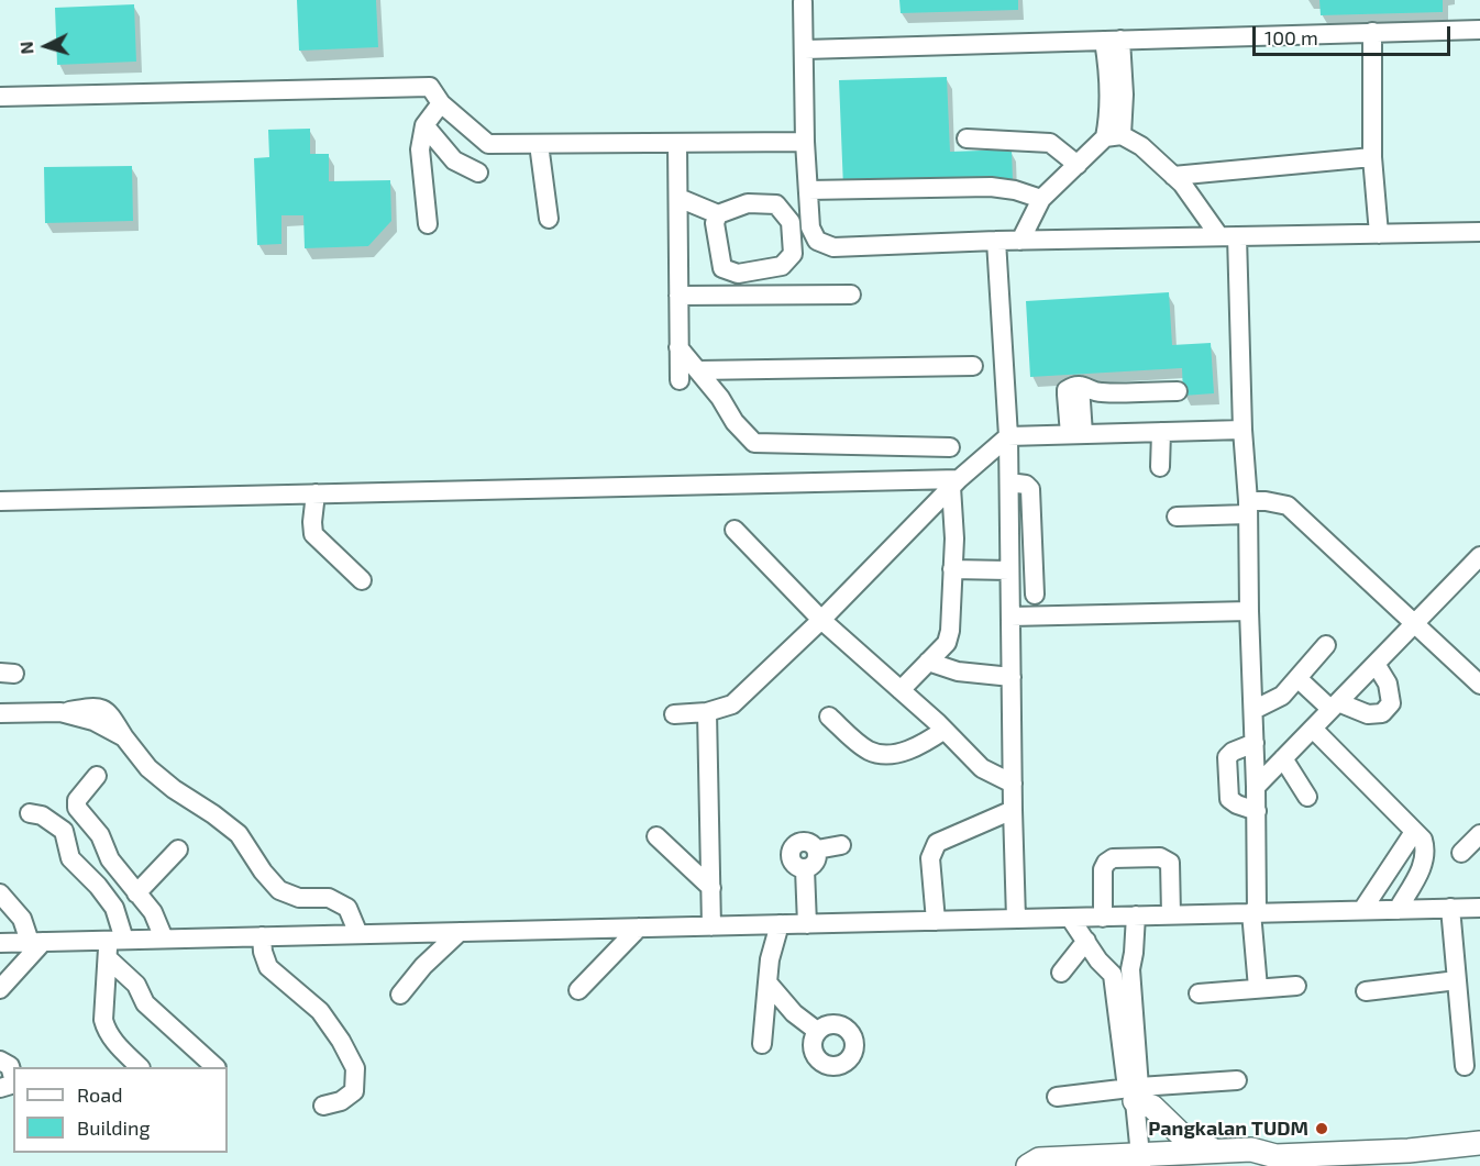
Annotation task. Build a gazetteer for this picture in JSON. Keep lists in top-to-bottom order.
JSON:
{
  "places": ["Pangkalan TUDM"],
  "legend": ["Road", "Building"],
  "scale_bar": "100 m",
  "north": "left"
}
